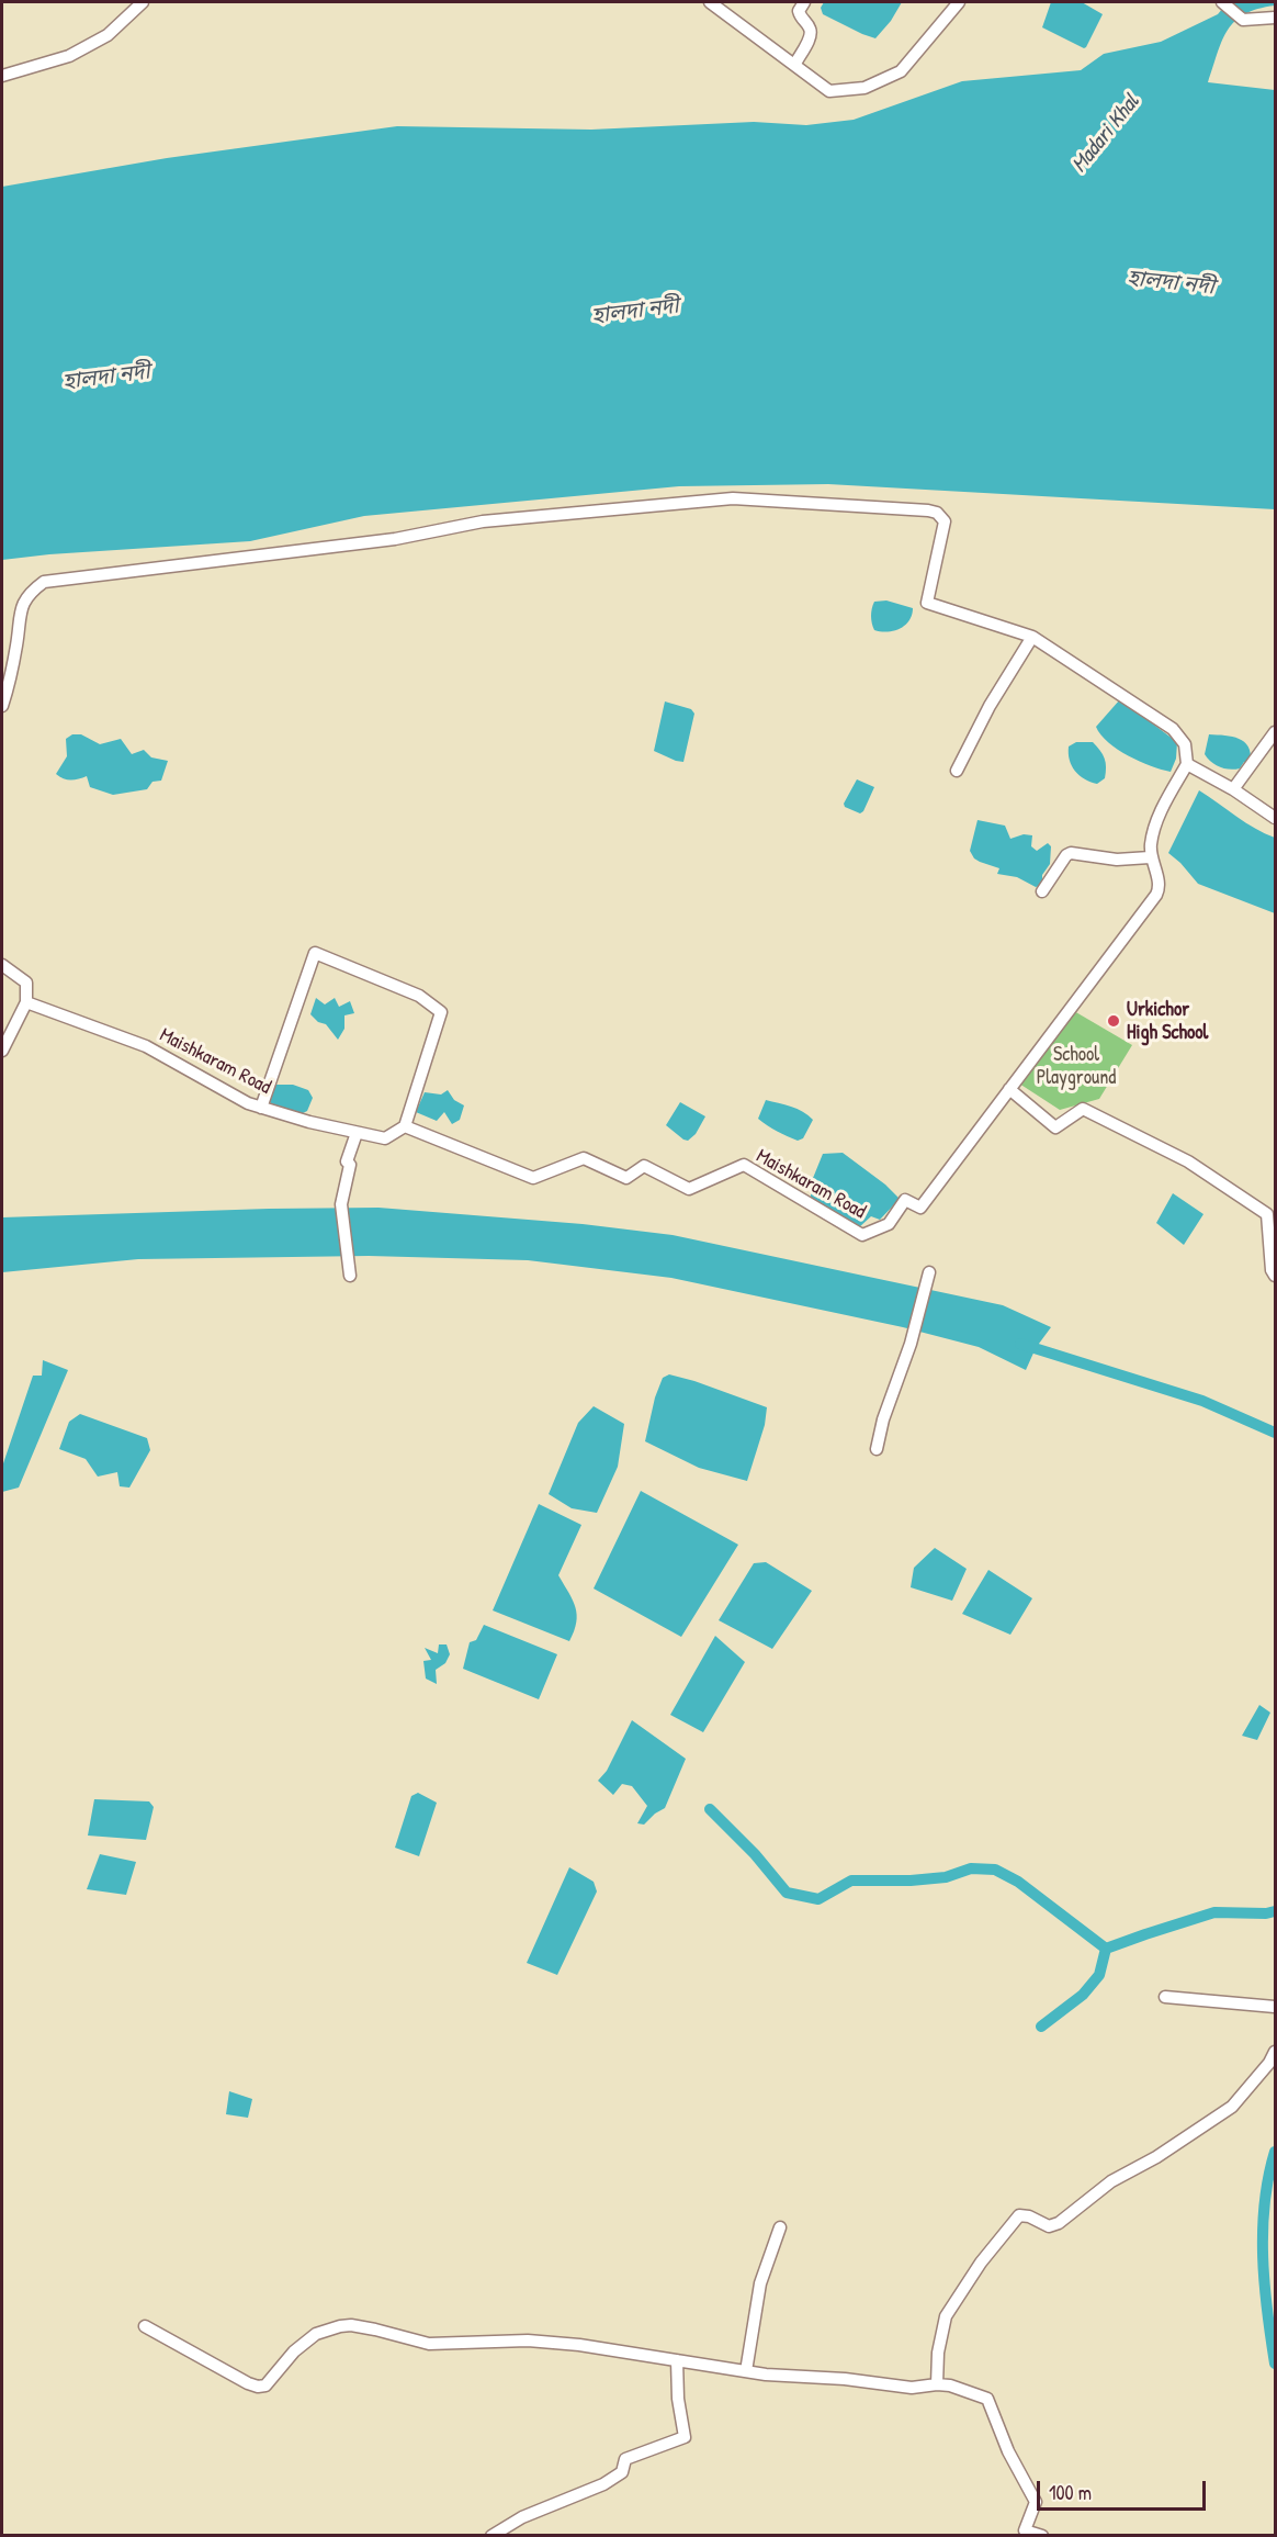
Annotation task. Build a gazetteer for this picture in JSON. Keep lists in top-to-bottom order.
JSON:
{
  "streets": {
    "street": ["Maishkaram Road"]
  },
  "water": ["Madari Khal", "হালদা নদী"],
  "parks": ["School Playground"],
  "places": ["Urkichor High School"],
  "scale_bar": "100 m"
}
